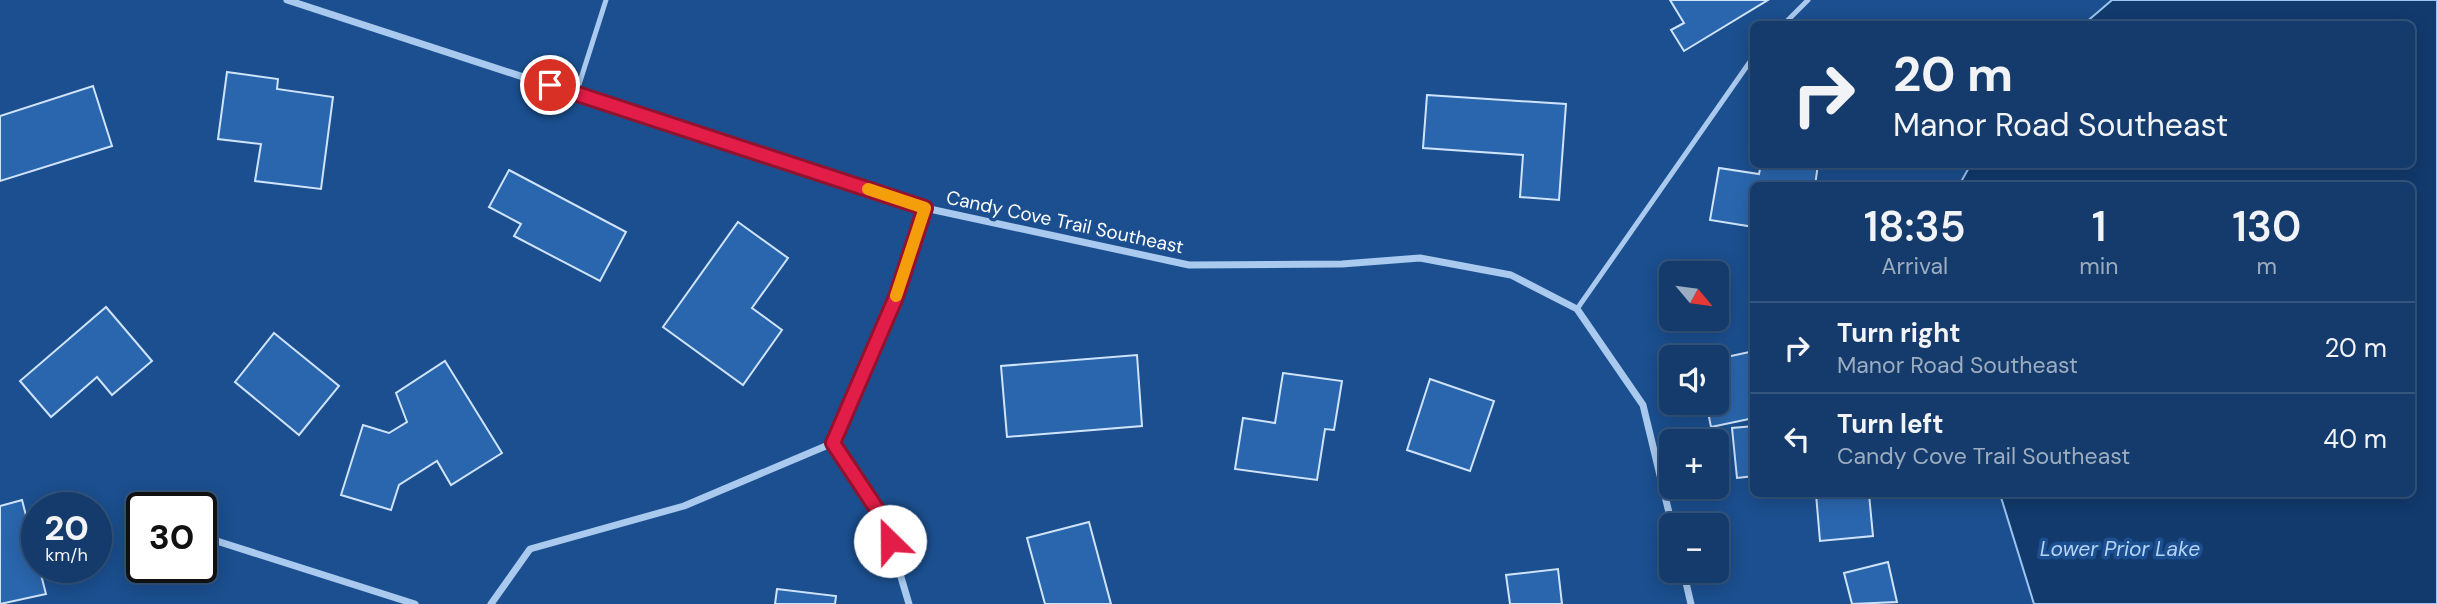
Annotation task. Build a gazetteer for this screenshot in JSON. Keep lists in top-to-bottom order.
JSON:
{
  "streets": {
    "street": ["Candy Cove Trail Southeast"]
  },
  "water": ["Lower Prior Lake"],
  "north": "bottom right",
  "page": {
    "turn": ["20 m", "Manor Road Southeast"],
    "eta": [
      "18:35",
      "Arrival",
      "1",
      "min",
      "130",
      "m"
    ],
    "map_buttons": ["+", "−"],
    "list": [
      {
        "name": "Turn right",
        "note": "Manor Road Southeast",
        "value": "20 m"
      },
      {
        "name": "Turn left",
        "note": "Candy Cove Trail Southeast",
        "value": "40 m"
      }
    ],
    "speed": "20 km/h",
    "limit": "30"
  }
}
